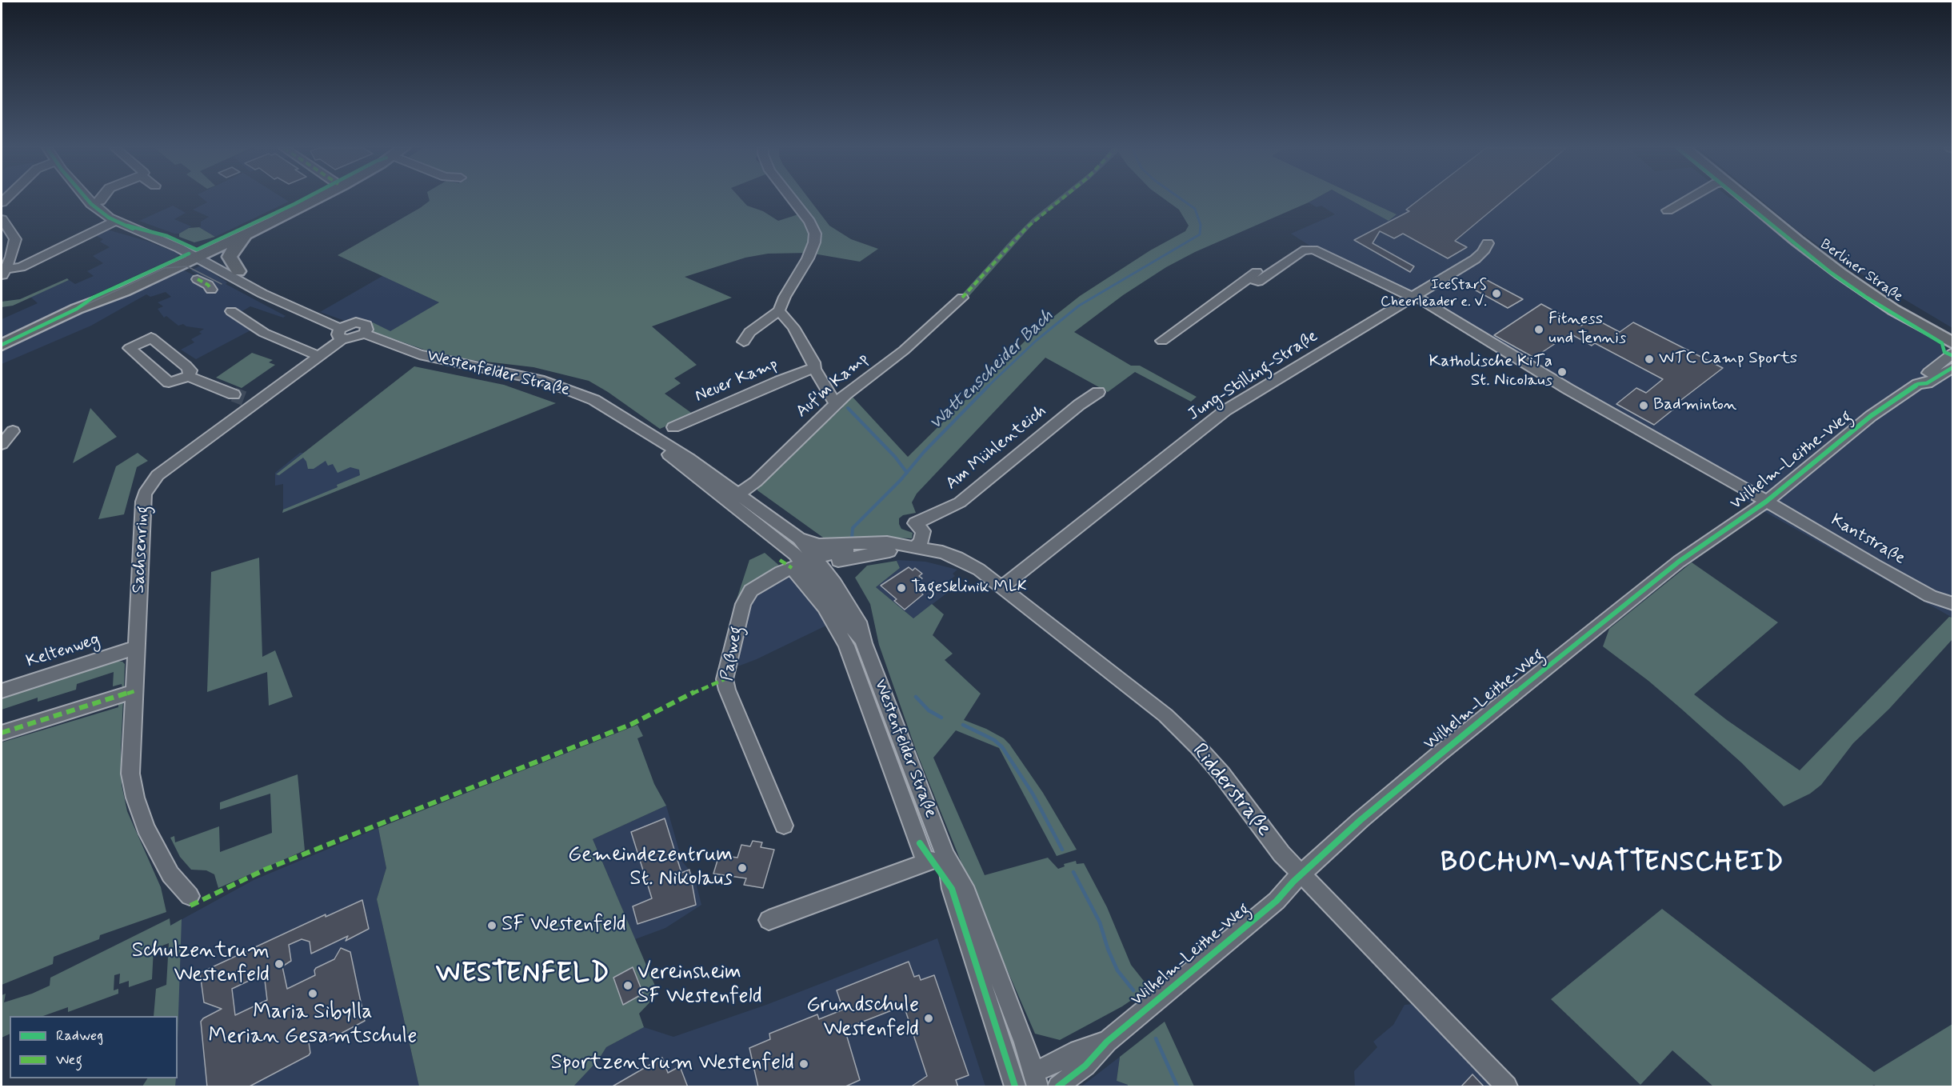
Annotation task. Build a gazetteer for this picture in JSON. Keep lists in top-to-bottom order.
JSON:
{
  "streets": {
    "main road": ["Berliner Straße"],
    "street": [
      "Westenfelder Straße",
      "Jung-Stilling-Straße",
      "Neuer Kamp",
      "Auf'm Kamp",
      "Am Mühlenteich",
      "Wilhelm-Leithe-Weg",
      "Kantstraße",
      "Sachsenring",
      "Keltenweg",
      "Paßweg",
      "Ridderstraße"
    ]
  },
  "crossings": [
    ["Westenfelder Straße", "Auf'm Kamp"],
    ["Westenfelder Straße", "Wilhelm-Leithe-Weg"],
    ["Westenfelder Straße", "Sachsenring"],
    ["Westenfelder Straße", "Paßweg"],
    ["Westenfelder Straße", "Ridderstraße"],
    ["Jung-Stilling-Straße", "Kantstraße"],
    ["Jung-Stilling-Straße", "Ridderstraße"],
    ["Am Mühlenteich", "Ridderstraße"],
    ["Wilhelm-Leithe-Weg", "Kantstraße"],
    ["Wilhelm-Leithe-Weg", "Ridderstraße"],
    ["Sachsenring", "Keltenweg"],
    ["Paßweg", "Ridderstraße"]
  ],
  "districts": ["BOCHUM-WATTENSCHEID", "WESTENFELD"],
  "water": ["Wattenscheider Bach"],
  "places": [
    "IceStarS Cheerleader e. V.",
    "Fitness und Tennis",
    "WTC Camp Sports",
    "Katholische KiTa St. Nicolaus",
    "Badminton",
    "Tagesklinik MLK",
    "Gemeindezentrum St. Nikolaus",
    "SF Westenfeld",
    "Schulzentrum Westenfeld",
    "Vereinsheim SF Westenfeld",
    "Maria Sibylla Merian Gesamtschule",
    "Grundschule Westenfeld",
    "Sportzentrum Westenfeld"
  ],
  "legend": ["Radweg", "Weg"]
}
